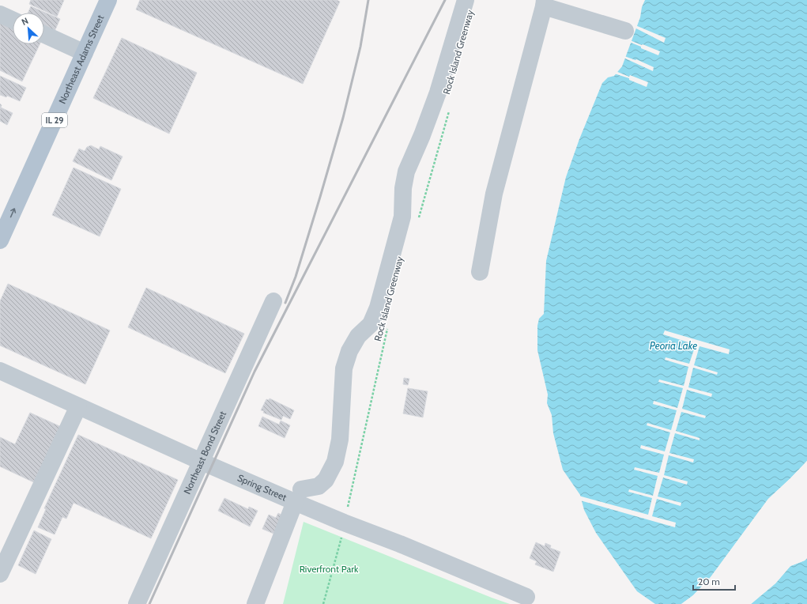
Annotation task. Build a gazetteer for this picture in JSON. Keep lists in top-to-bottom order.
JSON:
{
  "streets": {
    "main road": ["Northeast Adams Street", "IL 29"],
    "street": ["Northeast Bond Street", "Spring Street"],
    "path": ["Rock Island Greenway"]
  },
  "crossings": [
    ["Rock Island Greenway", "Spring Street"],
    ["Northeast Bond Street", "Spring Street"]
  ],
  "one_way": ["Northeast Adams Street"],
  "water": ["Peoria Lake"],
  "parks": ["Riverfront Park"],
  "scale_bar": "20 m",
  "north": "top left"
}
